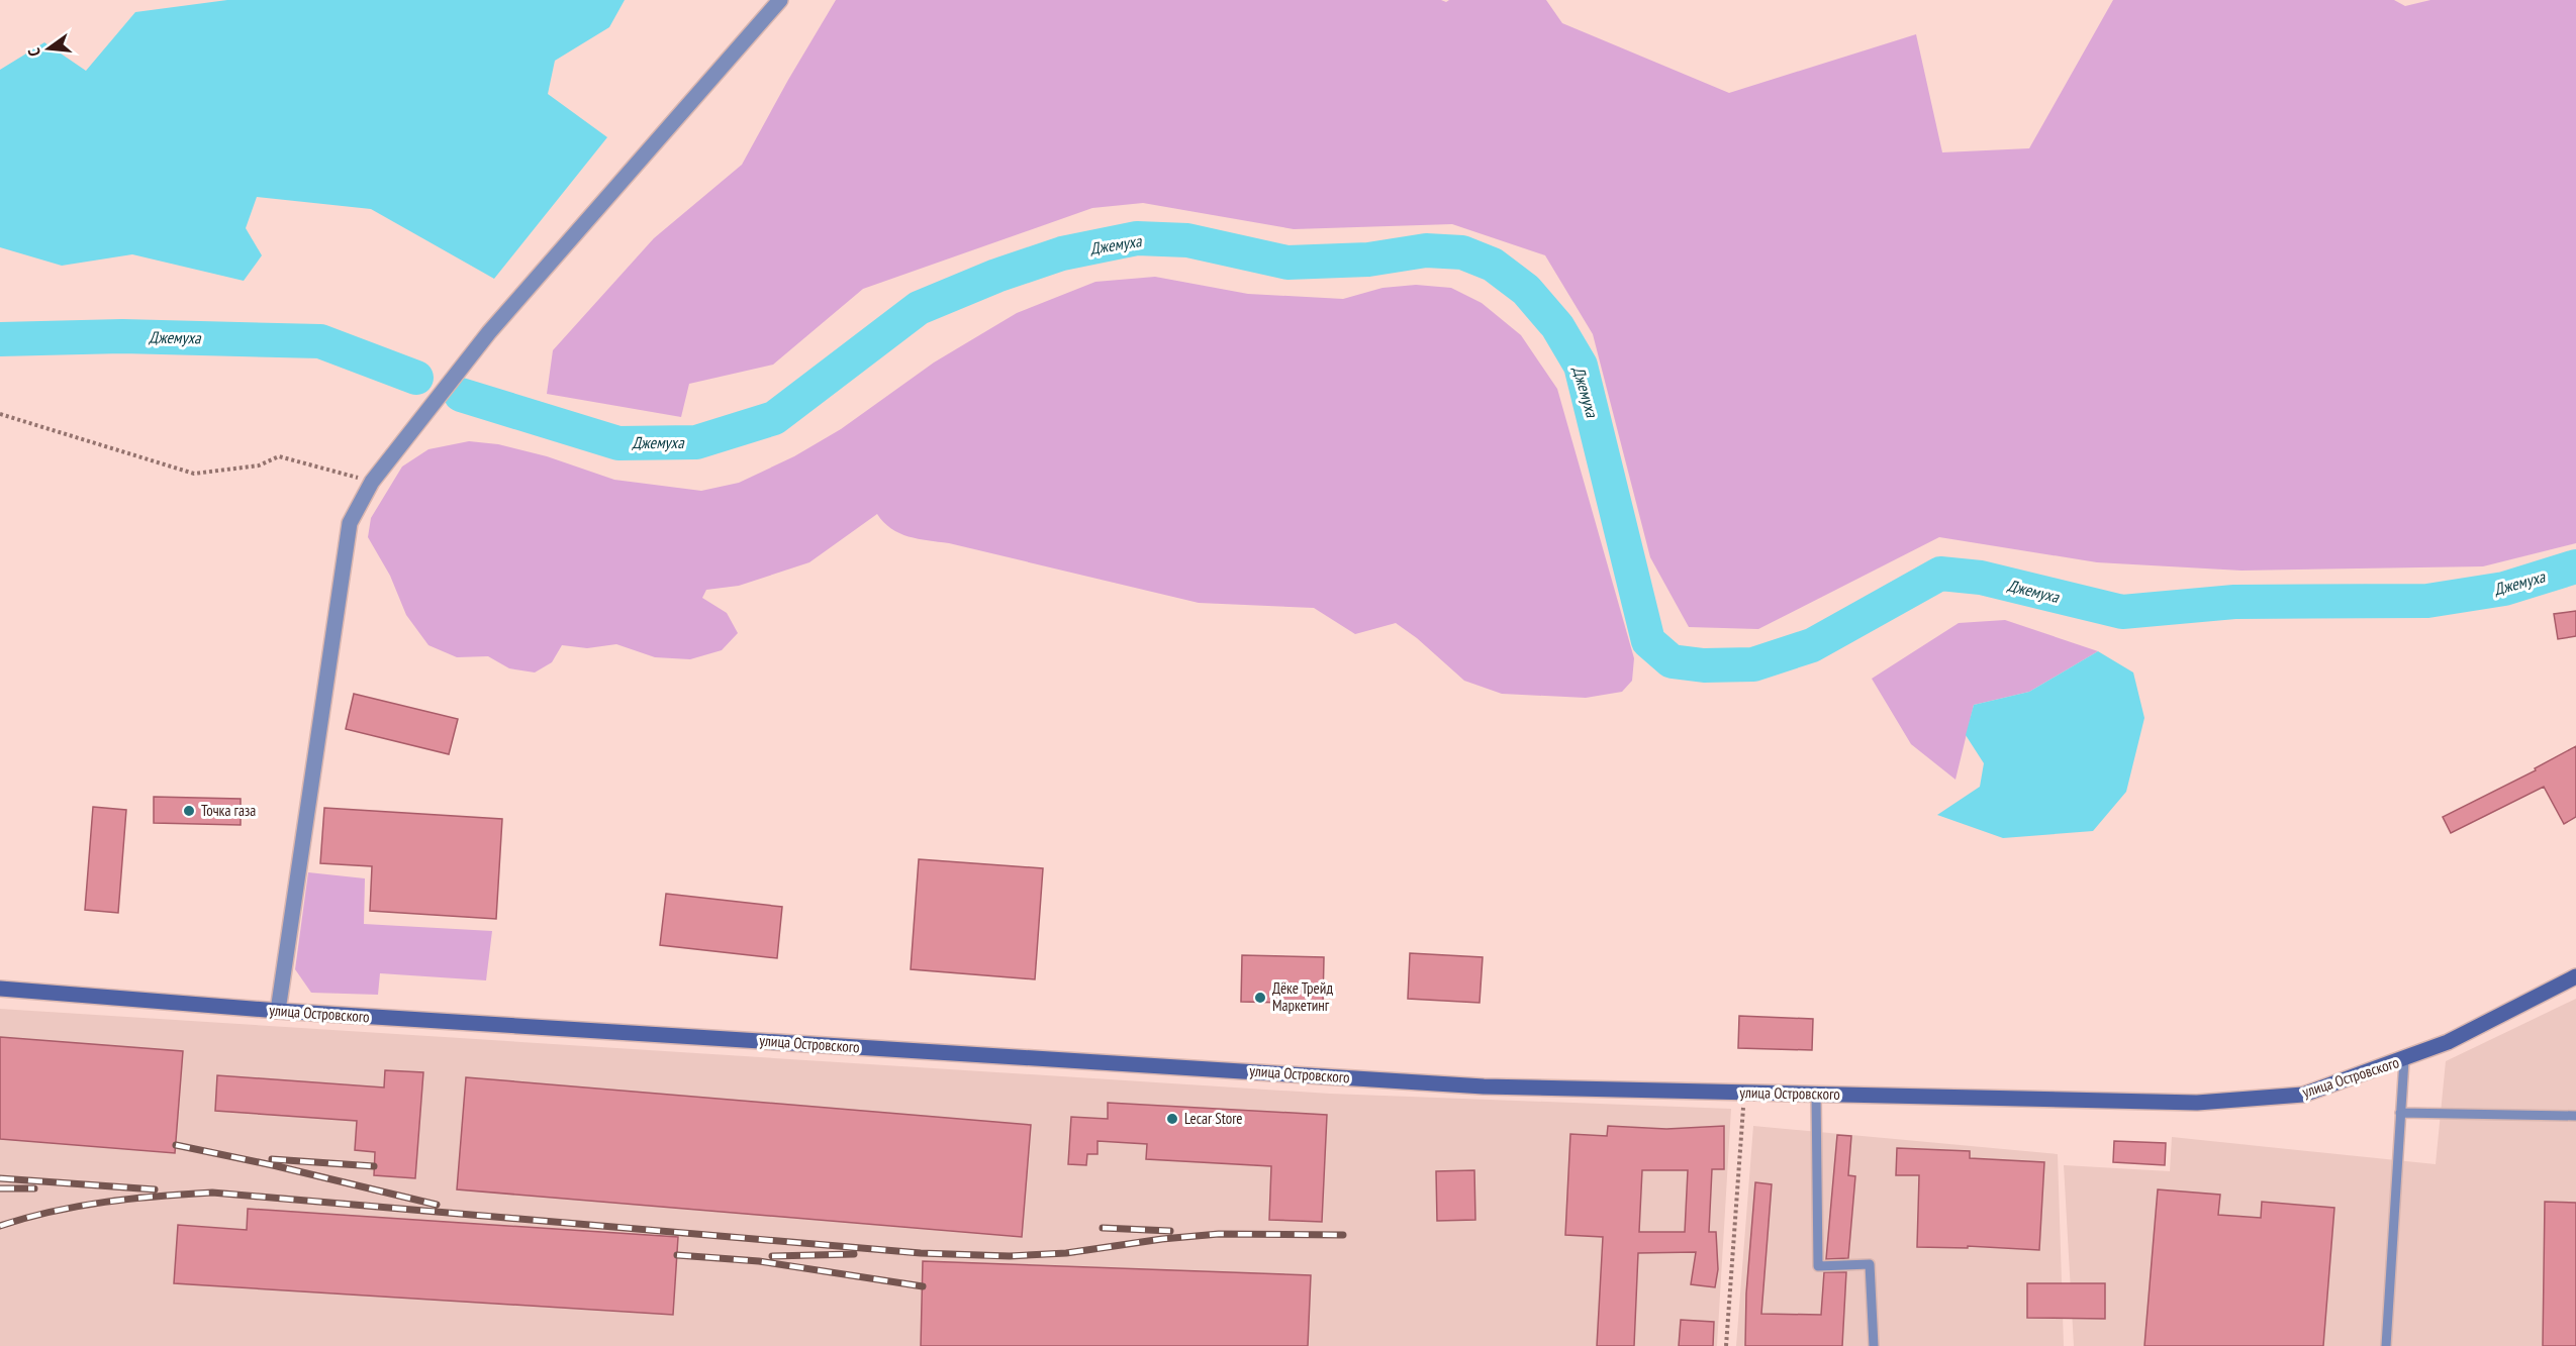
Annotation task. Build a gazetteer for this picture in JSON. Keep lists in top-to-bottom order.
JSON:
{
  "streets": {
    "street": ["улица Островского"]
  },
  "water": ["Джемуха"],
  "places": ["Точка газа", "Дёке Трейд Маркетинг", "Lecar Store"],
  "north": "left"
}
